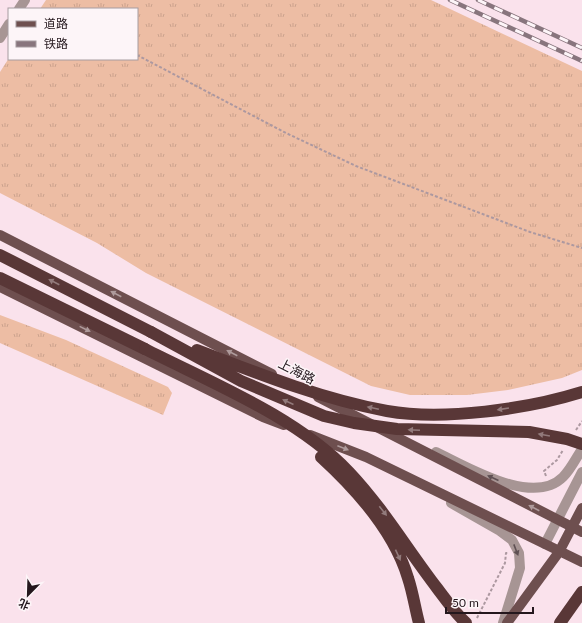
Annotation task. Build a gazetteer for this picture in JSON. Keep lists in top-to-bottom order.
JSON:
{
  "streets": {
    "main road": ["上海路"]
  },
  "legend": ["道路", "铁路"],
  "scale_bar": "50 m",
  "north": "bottom left"
}
